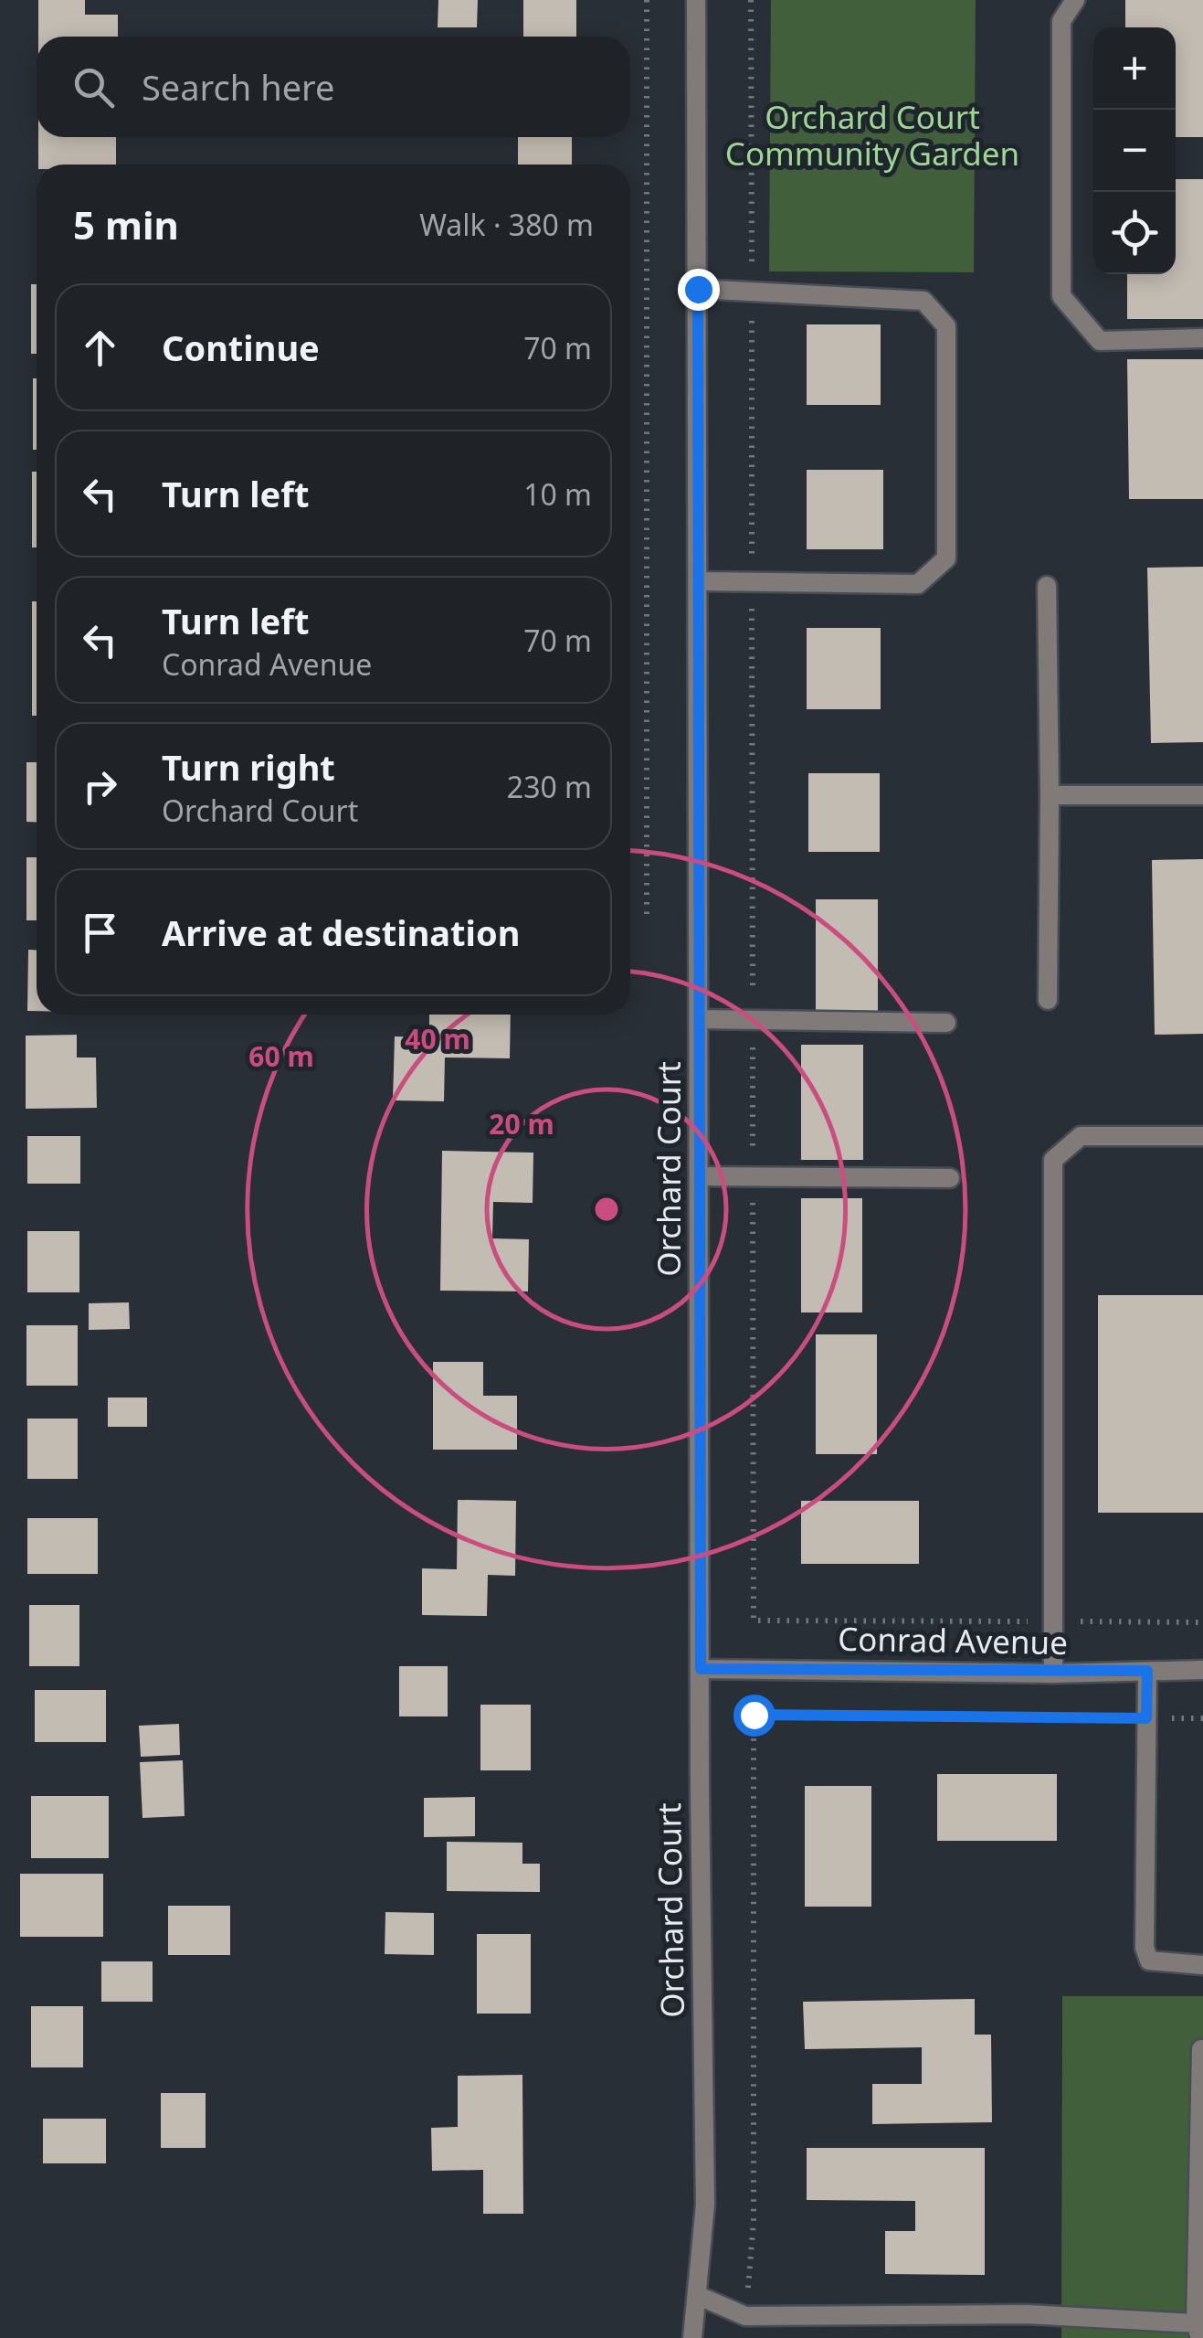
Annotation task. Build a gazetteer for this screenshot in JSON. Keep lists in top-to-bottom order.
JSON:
{
  "streets": {
    "street": ["Orchard Court", "Conrad Avenue"]
  },
  "crossings": [
    ["Orchard Court", "Conrad Avenue"]
  ],
  "parks": ["Orchard Court Community Garden"],
  "page": {
    "map_buttons": ["+", "−"],
    "search": "Search here",
    "heading": ["5 min", "Walk · 380 m"],
    "list": [
      ["Continue", "70 m"],
      ["Turn left", "10 m"],
      ["Turn left", "Conrad Avenue", "70 m"],
      ["Turn right", "Orchard Court", "230 m"],
      "Arrive at destination"
    ]
  },
  "rings": ["40 m", "60 m", "20 m"]
}
